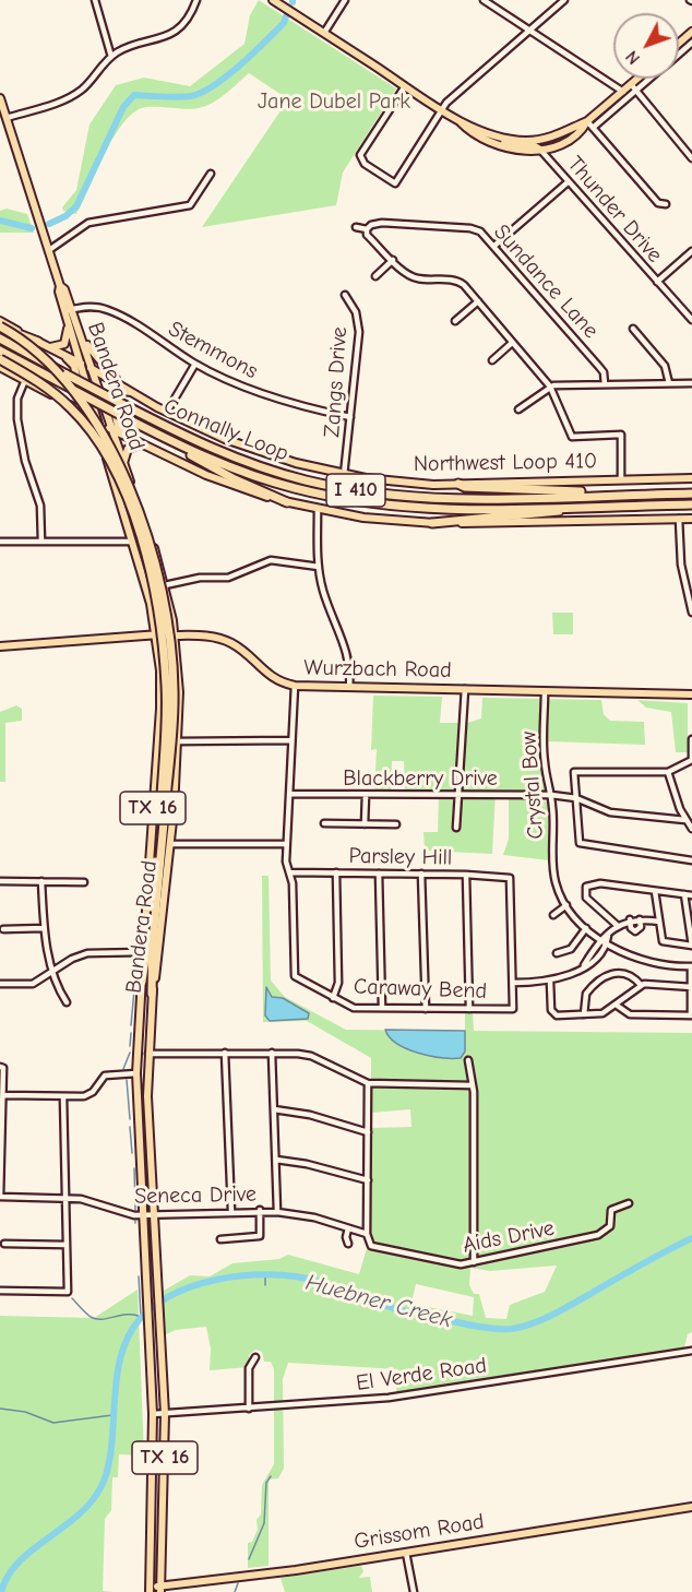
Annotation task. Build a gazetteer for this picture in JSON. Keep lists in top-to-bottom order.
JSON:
{
  "streets": {
    "highway": ["Connally Loop", "I 410"],
    "main road": [
      "Bandera Road",
      "Northwest Loop 410",
      "Wurzbach Road",
      "TX 16",
      "Grissom Road"
    ],
    "street": [
      "Thunder Drive",
      "Sundance Lane",
      "Stemmons",
      "Zangs Drive",
      "Blackberry Drive",
      "Crystal Bow",
      "Parsley Hill",
      "Caraway Bend",
      "Seneca Drive",
      "Aids Drive",
      "El Verde Road"
    ]
  },
  "crossings": [
    ["Stemmons", "Zangs Drive"],
    ["Stemmons", "Bandera Road"],
    ["Zangs Drive", "Northwest Loop 410"],
    ["Bandera Road", "Northwest Loop 410"],
    ["Bandera Road", "Wurzbach Road"],
    ["Bandera Road", "Seneca Drive"],
    ["Bandera Road", "El Verde Road"],
    ["Bandera Road", "Grissom Road"],
    ["Wurzbach Road", "Crystal Bow"],
    ["Blackberry Drive", "Crystal Bow"],
    ["Parsley Hill", "Caraway Bend"],
    ["Seneca Drive", "Aids Drive"]
  ],
  "water": ["Huebner Creek"],
  "parks": ["Jane Dubel Park"],
  "north": "bottom left"
}
